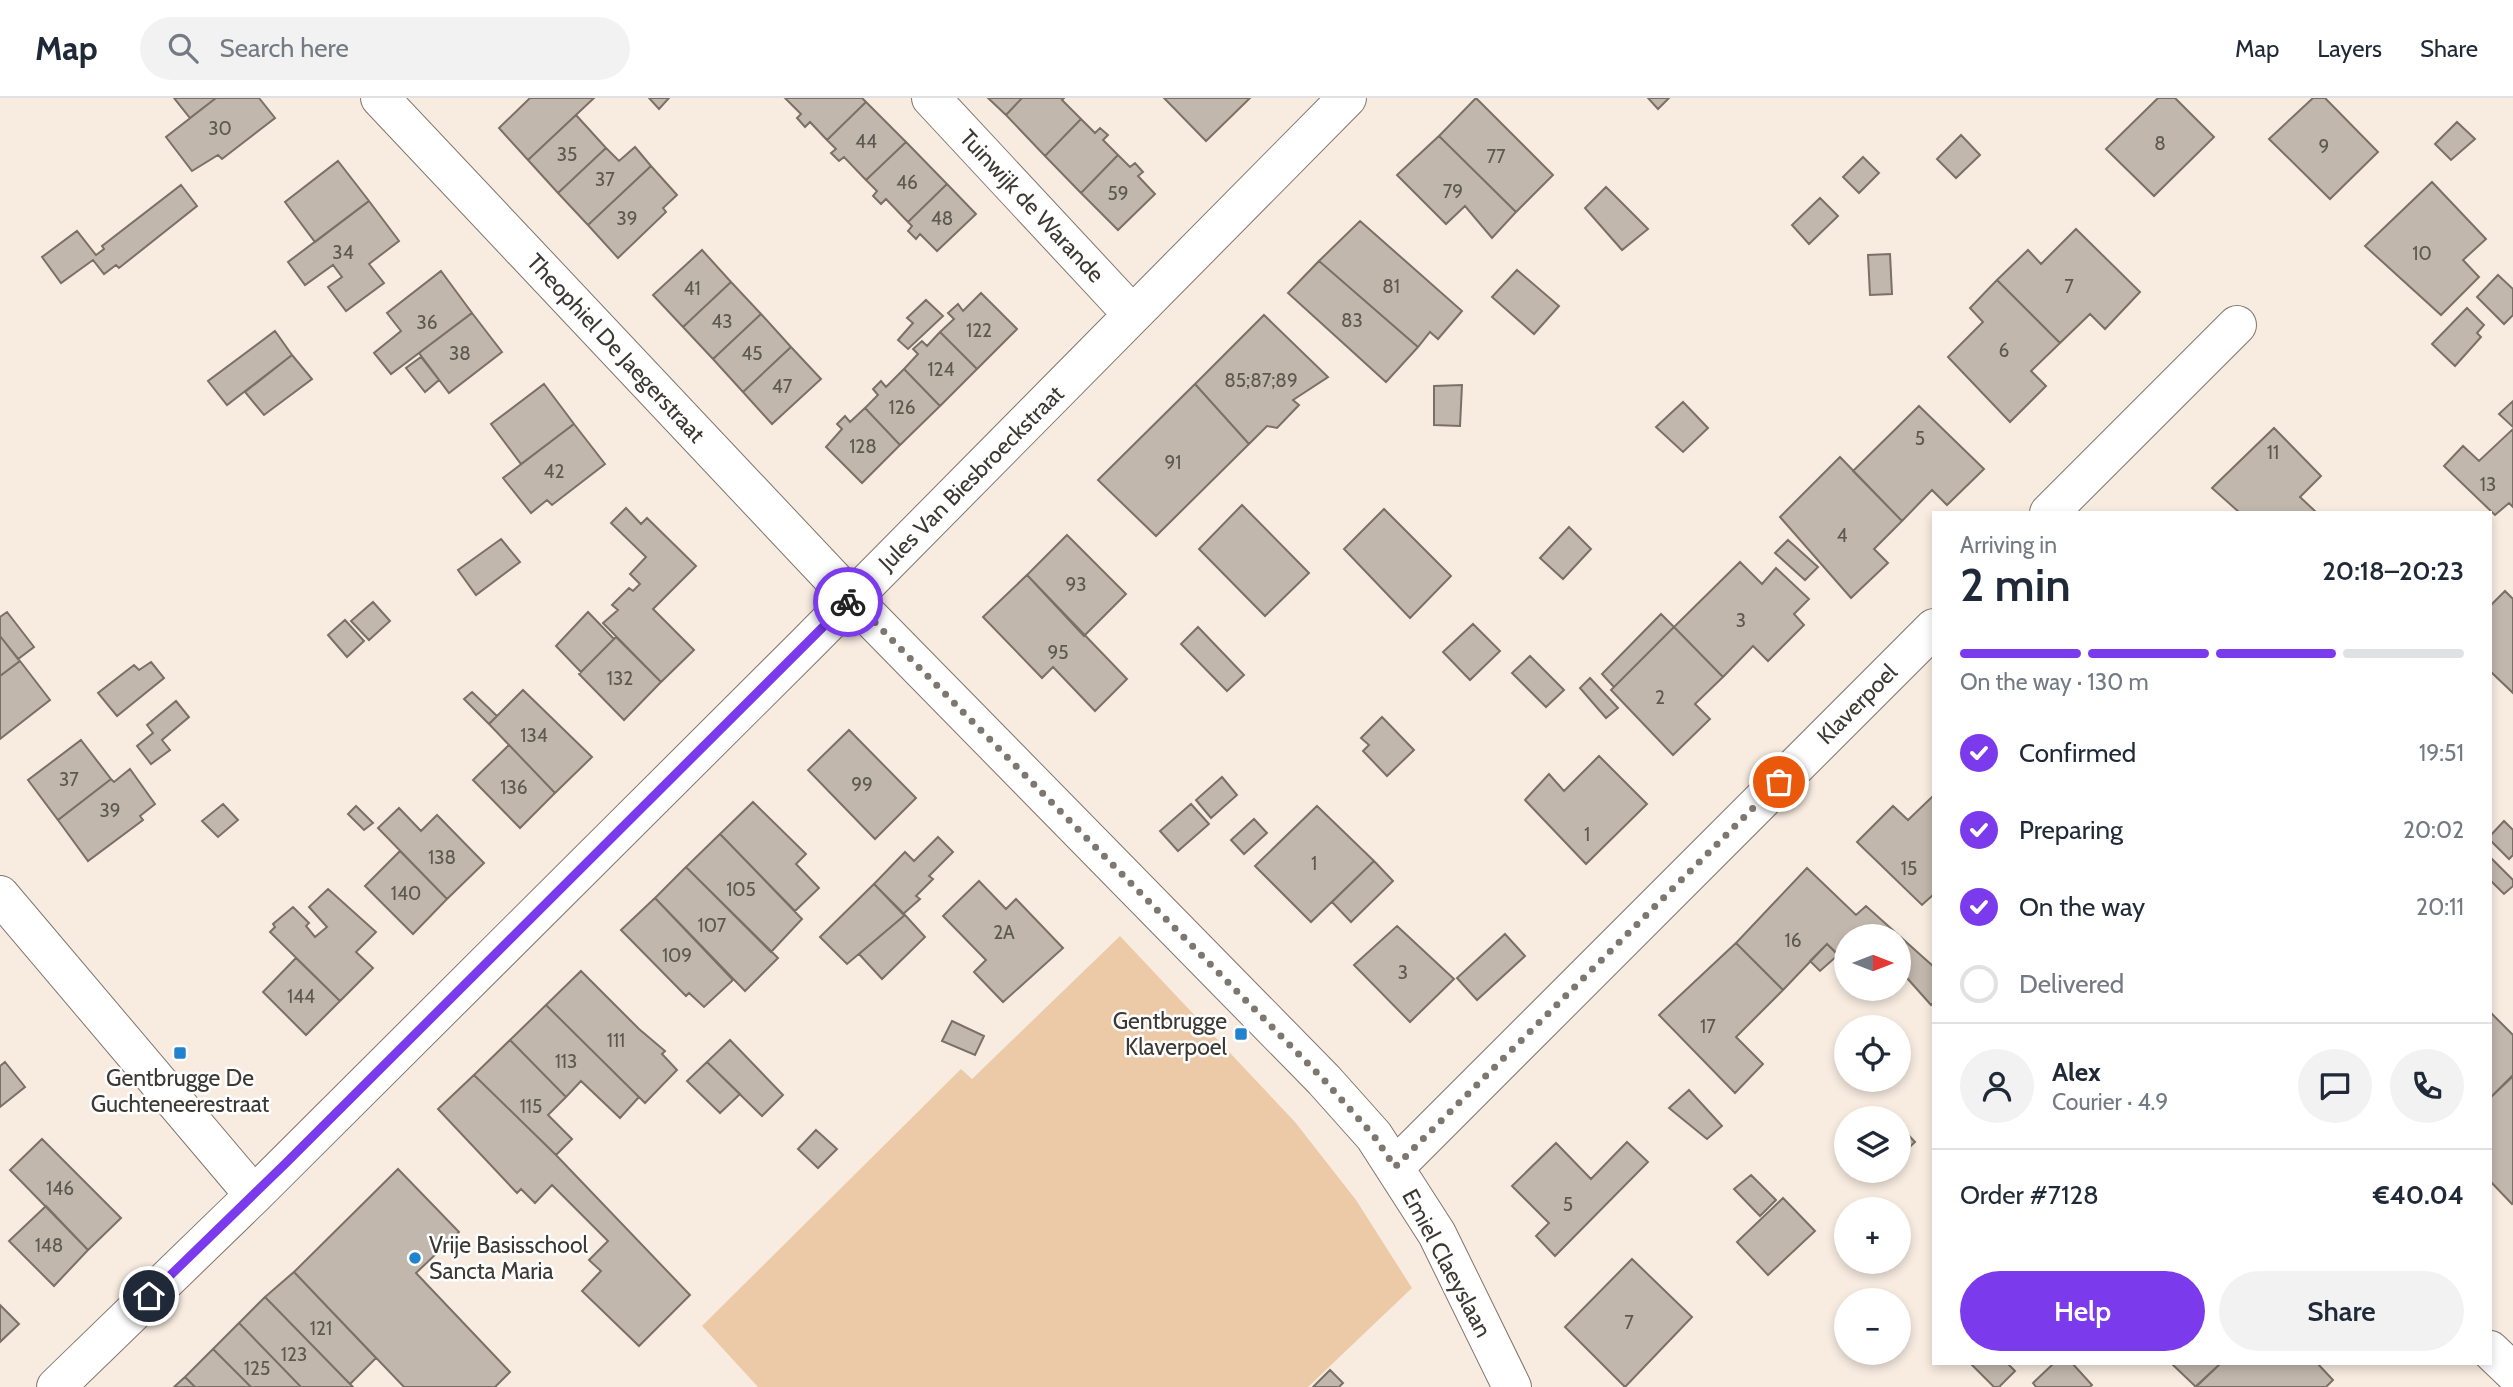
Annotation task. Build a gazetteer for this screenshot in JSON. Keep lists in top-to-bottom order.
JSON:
{
  "streets": {
    "street": [
      "Tuinwijk de Warande",
      "Theophiel De Jaegerstraat",
      "Jules Van Biesbroeckstraat",
      "Klaverpoel",
      "Emiel Claeyslaan"
    ]
  },
  "crossings": [
    ["Tuinwijk de Warande", "Jules Van Biesbroeckstraat"],
    ["Theophiel De Jaegerstraat", "Jules Van Biesbroeckstraat"],
    ["Theophiel De Jaegerstraat", "Emiel Claeyslaan"],
    ["Jules Van Biesbroeckstraat", "Emiel Claeyslaan"],
    ["Klaverpoel", "Emiel Claeyslaan"]
  ],
  "places": {
    "transit": ["Gentbrugge Klaverpoel", "Gentbrugge De Guchteneerestraat"],
    "other": ["Vrije Basisschool Sancta Maria"]
  },
  "house_numbers": [
    "30",
    "44",
    "8",
    "9",
    "35",
    "77",
    "37",
    "46",
    "79",
    "59",
    "39",
    "48",
    "34",
    "10",
    "81",
    "7",
    "41",
    "83",
    "43",
    "36",
    "122",
    "6",
    "38",
    "45",
    "124",
    "85;87;89",
    "47",
    "126",
    "5",
    "128",
    "11",
    "91",
    "42",
    "13",
    "4",
    "93",
    "3",
    "95",
    "132",
    "2",
    "134",
    "37",
    "99",
    "136",
    "39",
    "1",
    "138",
    "1",
    "15",
    "105",
    "140",
    "107",
    "2A",
    "16",
    "109",
    "3",
    "144",
    "17",
    "111",
    "113",
    "115",
    "146",
    "5",
    "148",
    "7",
    "121",
    "123",
    "125"
  ],
  "north": "right",
  "page": {
    "header": "Map",
    "search": "Search here",
    "nav": ["Map", "Layers", "Share"],
    "heading": ["2 min", "Arriving in", "20:18–20:23"],
    "panel": [
      "Alex",
      "Courier · 4.9",
      "Order #7128",
      "€40.04"
    ],
    "bar": "On the way · 130 m",
    "list": [
      ["Confirmed", "19:51"],
      ["Preparing", "20:02"],
      ["On the way", "20:11"],
      "Delivered"
    ],
    "map_buttons": ["+", "−"],
    "buttons": ["Help", "Share"]
  }
}
